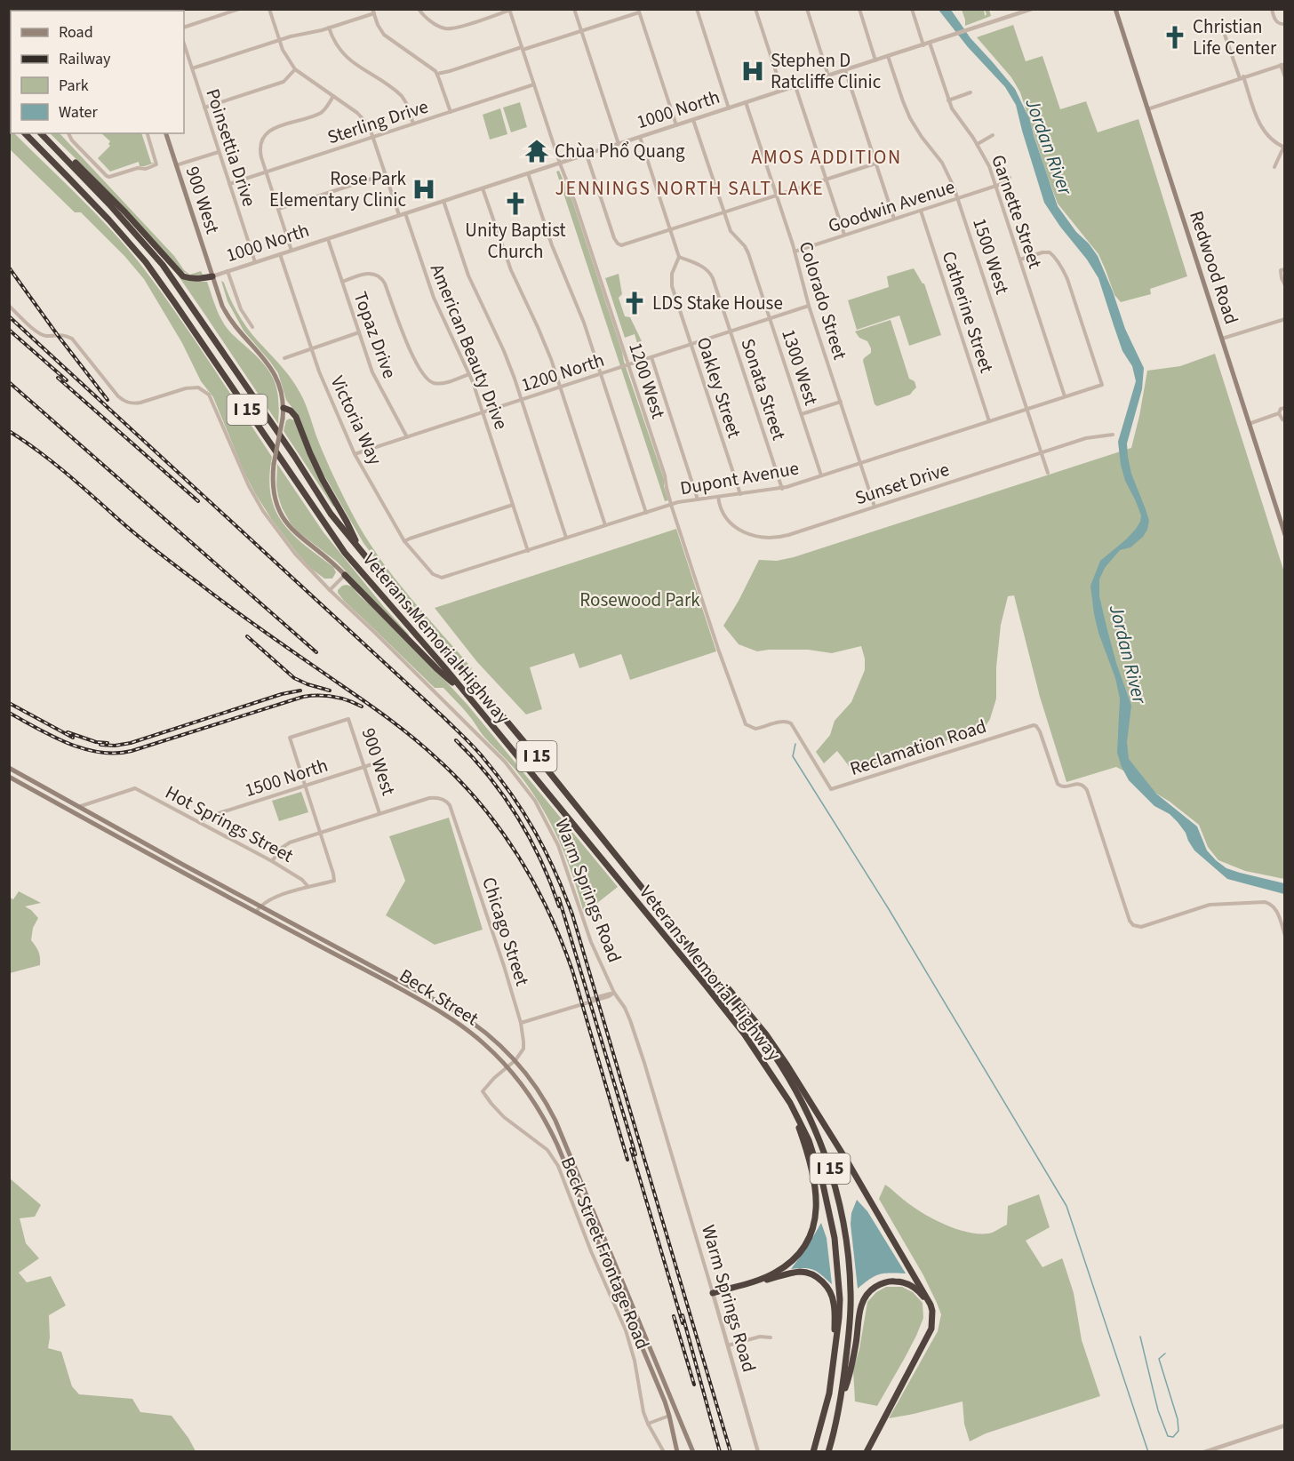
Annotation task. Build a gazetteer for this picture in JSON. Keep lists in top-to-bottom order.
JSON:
{
  "streets": {
    "highway": ["I 15", "Veterans Memorial Highway"],
    "main road": ["900 West", "Redwood Road", "Beck Street"],
    "street": [
      "1000 North",
      "Sterling Drive",
      "Poinsettia Drive",
      "Goodwin Avenue",
      "Garnette Street",
      "1500 West",
      "Colorado Street",
      "Catherine Street",
      "Topaz Drive",
      "American Beauty Drive",
      "1300 West",
      "1200 North",
      "1200 West",
      "Oakley Street",
      "Sonata Street",
      "Victoria Way",
      "Dupont Avenue",
      "Sunset Drive",
      "Reclamation Road",
      "1500 North",
      "Hot Springs Street",
      "Warm Springs Road",
      "Chicago Street",
      "Beck Street Frontage Road"
    ]
  },
  "crossings": [
    ["1000 North", "Poinsettia Drive"],
    ["1000 North", "900 West"],
    ["1000 North", "Garnette Street"],
    ["1000 North", "1500 West"],
    ["1000 North", "Colorado Street"],
    ["1000 North", "Topaz Drive"],
    ["1000 North", "American Beauty Drive"],
    ["1000 North", "1300 West"],
    ["1000 North", "1200 West"],
    ["1000 North", "Victoria Way"],
    ["Sterling Drive", "Poinsettia Drive"],
    ["Sterling Drive", "1200 West"],
    ["900 West", "1500 North"],
    ["900 West", "Chicago Street"],
    ["Goodwin Avenue", "Garnette Street"],
    ["Goodwin Avenue", "1500 West"],
    ["Goodwin Avenue", "Colorado Street"],
    ["Goodwin Avenue", "Catherine Street"],
    ["Garnette Street", "Dupont Avenue"],
    ["1500 West", "Dupont Avenue"],
    ["1500 West", "Sunset Drive"],
    ["Colorado Street", "1200 North"],
    ["Colorado Street", "Dupont Avenue"],
    ["Colorado Street", "Sunset Drive"],
    ["Catherine Street", "Dupont Avenue"],
    ["Topaz Drive", "1200 North"],
    ["American Beauty Drive", "1200 North"],
    ["American Beauty Drive", "Dupont Avenue"],
    ["1300 West", "1200 North"],
    ["1300 West", "Dupont Avenue"],
    ["1200 North", "1200 West"],
    ["1200 North", "Oakley Street"],
    ["1200 North", "Sonata Street"],
    ["1200 North", "Victoria Way"],
    ["1200 West", "Dupont Avenue"],
    ["1200 West", "Reclamation Road"],
    ["Oakley Street", "Sonata Street"],
    ["Oakley Street", "Dupont Avenue"],
    ["Sonata Street", "Dupont Avenue"],
    ["Victoria Way", "Dupont Avenue"],
    ["Dupont Avenue", "Sunset Drive"],
    ["1500 North", "Hot Springs Street"],
    ["Hot Springs Street", "Beck Street"],
    ["Chicago Street", "Beck Street"],
    ["Chicago Street", "Beck Street Frontage Road"],
    ["Beck Street", "Beck Street Frontage Road"]
  ],
  "districts": ["AMOS ADDITION", "JENNINGS NORTH SALT LAKE"],
  "water": ["Jordan River"],
  "parks": ["Rosewood Park"],
  "places": {
    "church": ["Christian Life Center", "Unity Baptist Church", "LDS Stake House"],
    "hospital": ["Stephen D Ratcliffe Clinic", "Rose Park Elementary Clinic"],
    "temple": ["Chùa Phổ Quang"]
  },
  "legend": [
    "Road",
    "Railway",
    "Park",
    "Water"
  ]
}
